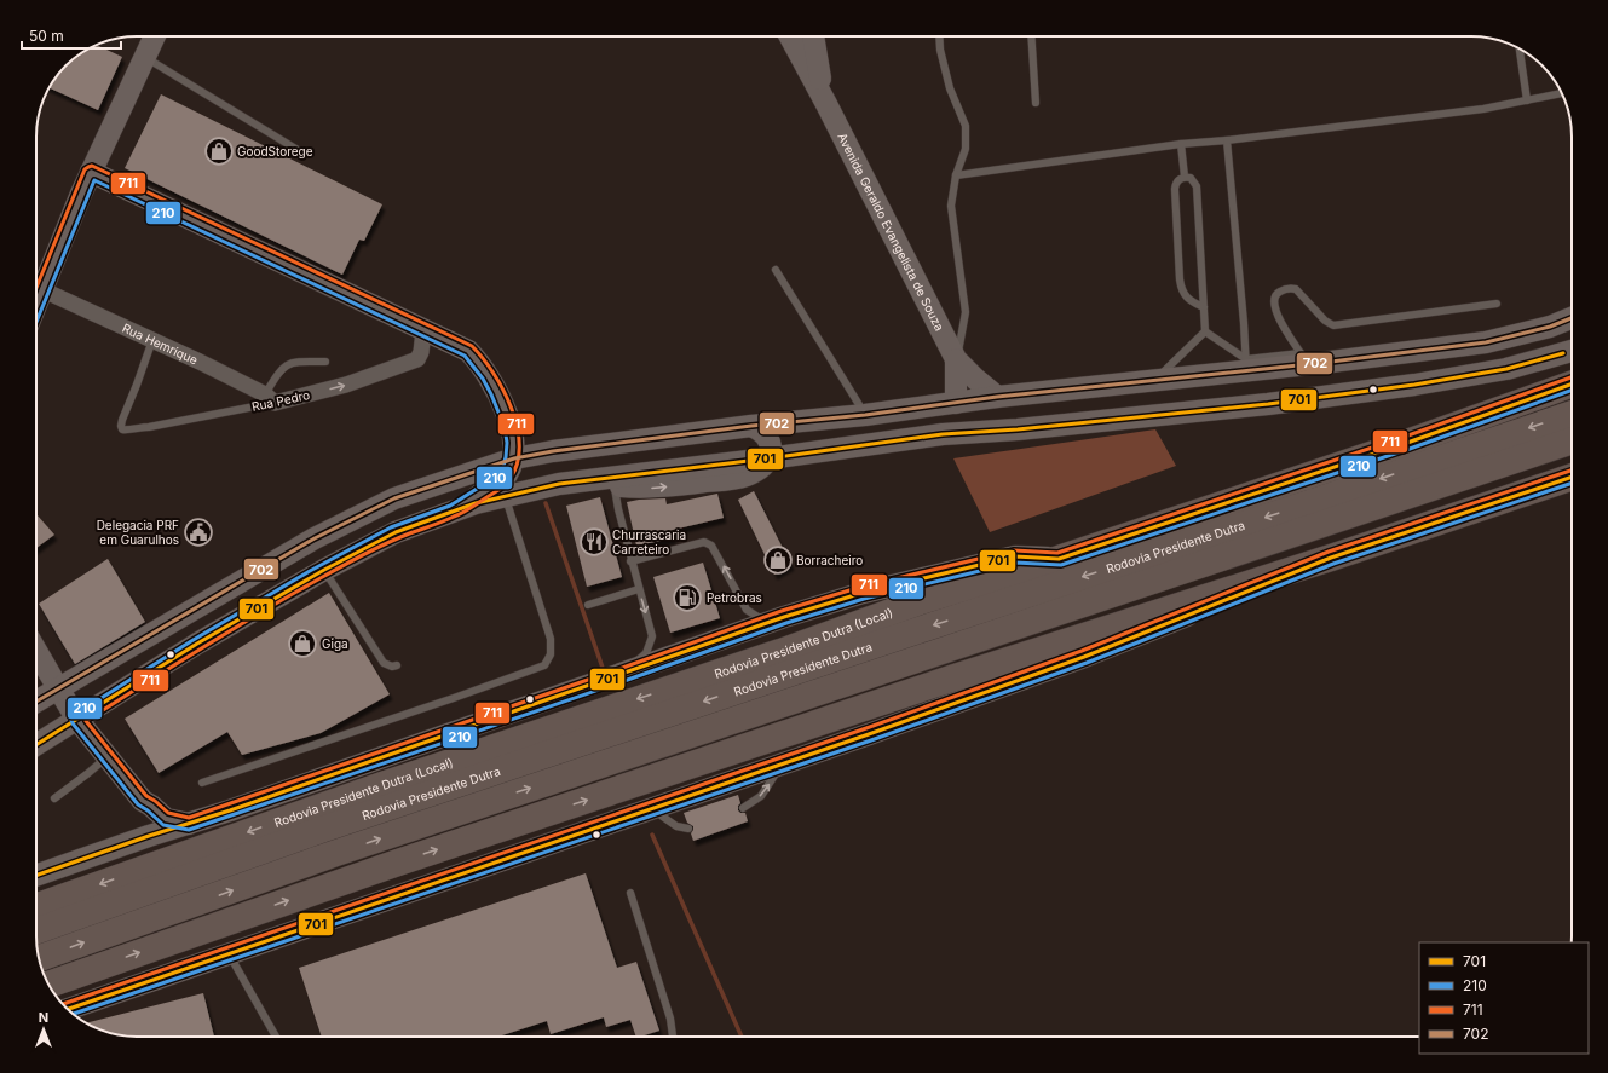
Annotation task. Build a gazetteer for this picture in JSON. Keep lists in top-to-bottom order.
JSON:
{
  "streets": {
    "highway": ["Rodovia Presidente Dutra", "Rodovia Presidente Dutra (Local)"],
    "main road": ["Avenida Geraldo Evangelista de Souza"],
    "street": ["Rua Hemrique", "Rua Pedro"]
  },
  "crossings": [
    ["Rua Hemrique", "Rua Pedro"]
  ],
  "one_way": ["Rua Pedro"],
  "places": {
    "shop": ["GoodStorege", "Borracheiro", "Giga"],
    "public building": ["Delegacia PRF em Guarulhos"],
    "restaurant": ["Churrascaria Carreteiro"],
    "fuel station": ["Petrobras"]
  },
  "lines": [
    "transit line 711",
    "transit line 210",
    "transit line 702",
    "transit line 701"
  ],
  "legend": [
    "701",
    "210",
    "711",
    "702"
  ],
  "scale_bar": "50 m",
  "north": "top"
}
